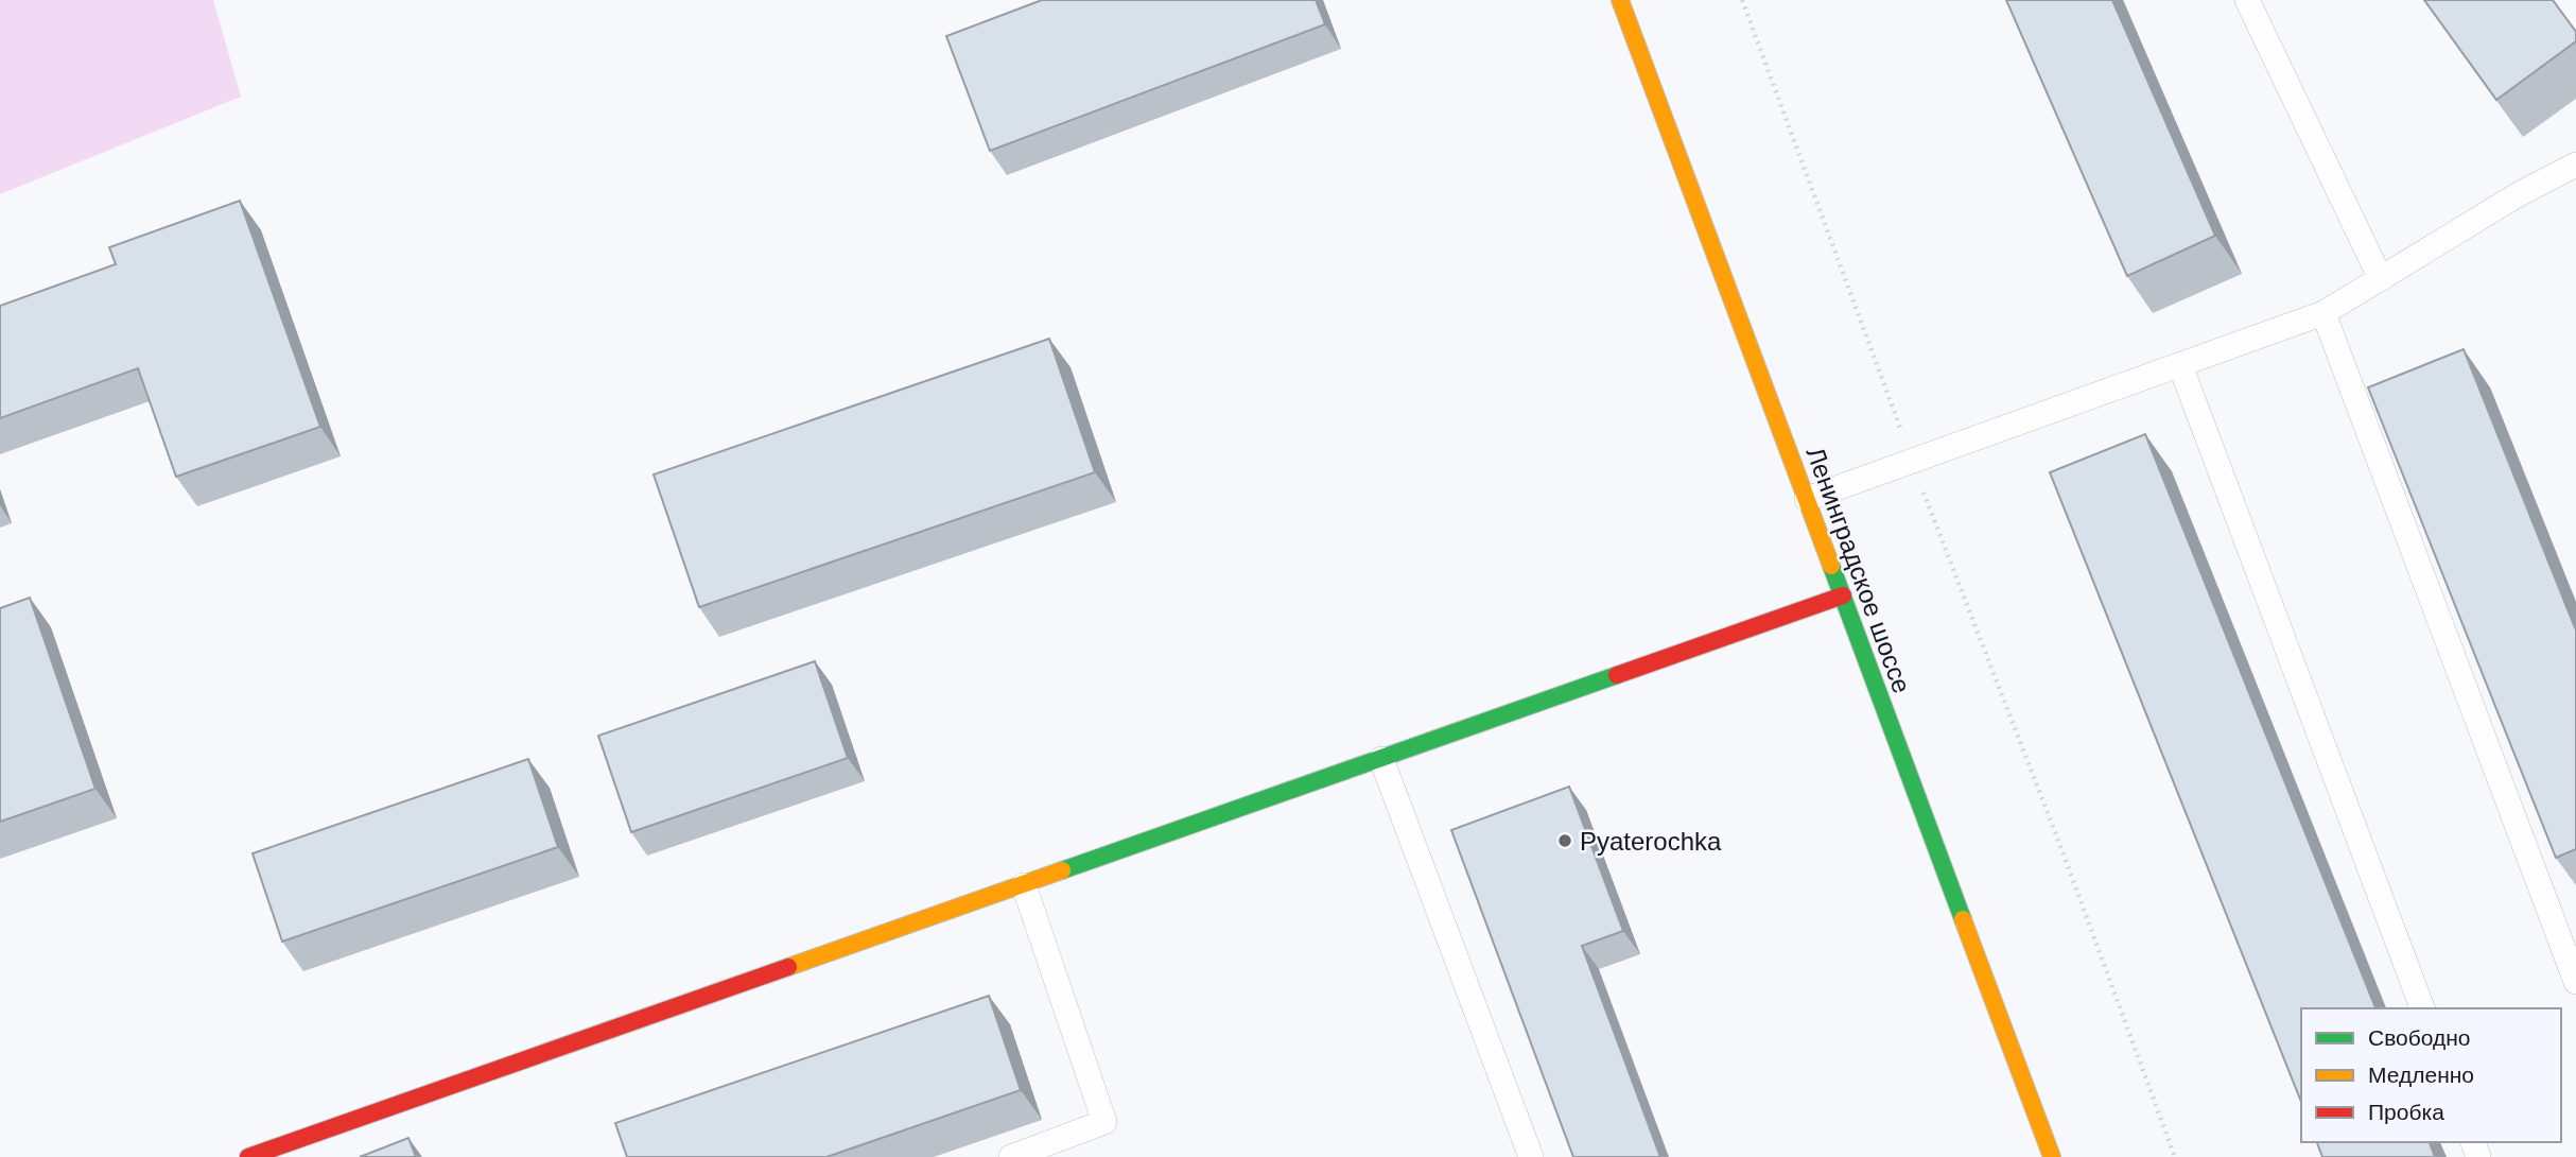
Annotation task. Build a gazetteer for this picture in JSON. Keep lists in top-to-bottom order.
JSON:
{
  "streets": {
    "street": ["Ленинградское шоссе"]
  },
  "places": ["Pyaterochka"],
  "legend": ["Свободно", "Медленно", "Пробка"]
}
